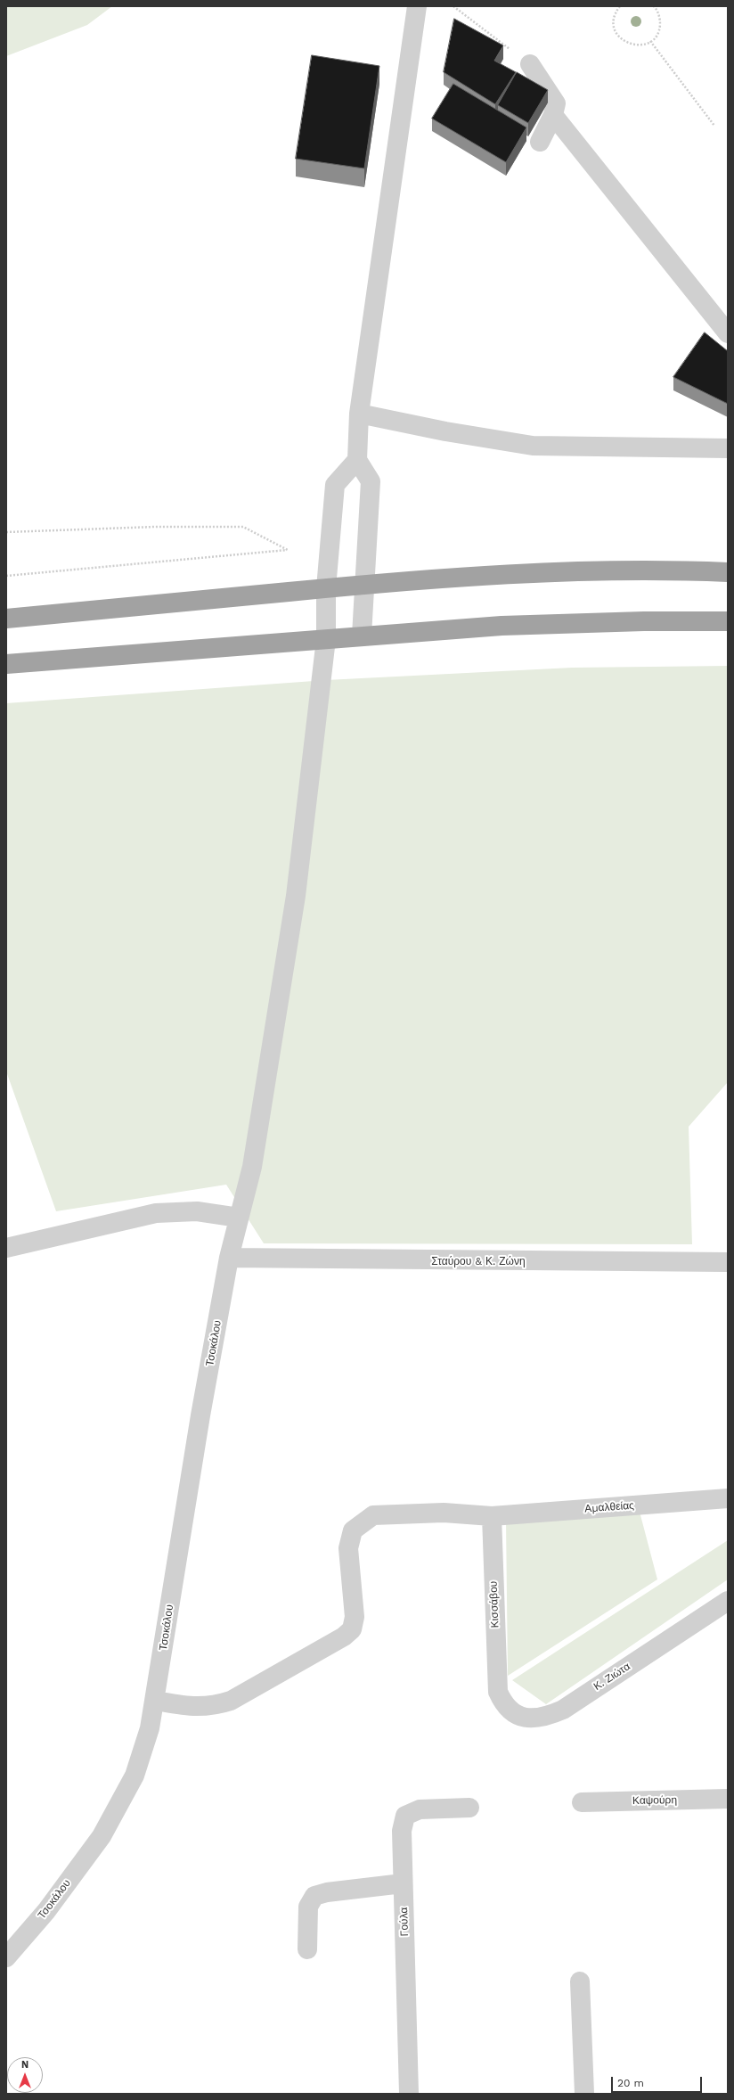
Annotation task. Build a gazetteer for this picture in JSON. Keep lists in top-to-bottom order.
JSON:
{
  "streets": {
    "street": [
      "Σταύρου & Κ. Ζώνη",
      "Τσοκάλου",
      "Αμαλθείας",
      "Κισσάβου",
      "Κ. Ζιώτα",
      "Καψούρη",
      "Γούλα"
    ]
  },
  "crossings": [
    ["Σταύρου & Κ. Ζώνη", "Τσοκάλου"],
    ["Τσοκάλου", "Αμαλθείας"],
    ["Αμαλθείας", "Κισσάβου"],
    ["Κισσάβου", "Κ. Ζιώτα"]
  ],
  "scale_bar": "20 m",
  "north": "top"
}
